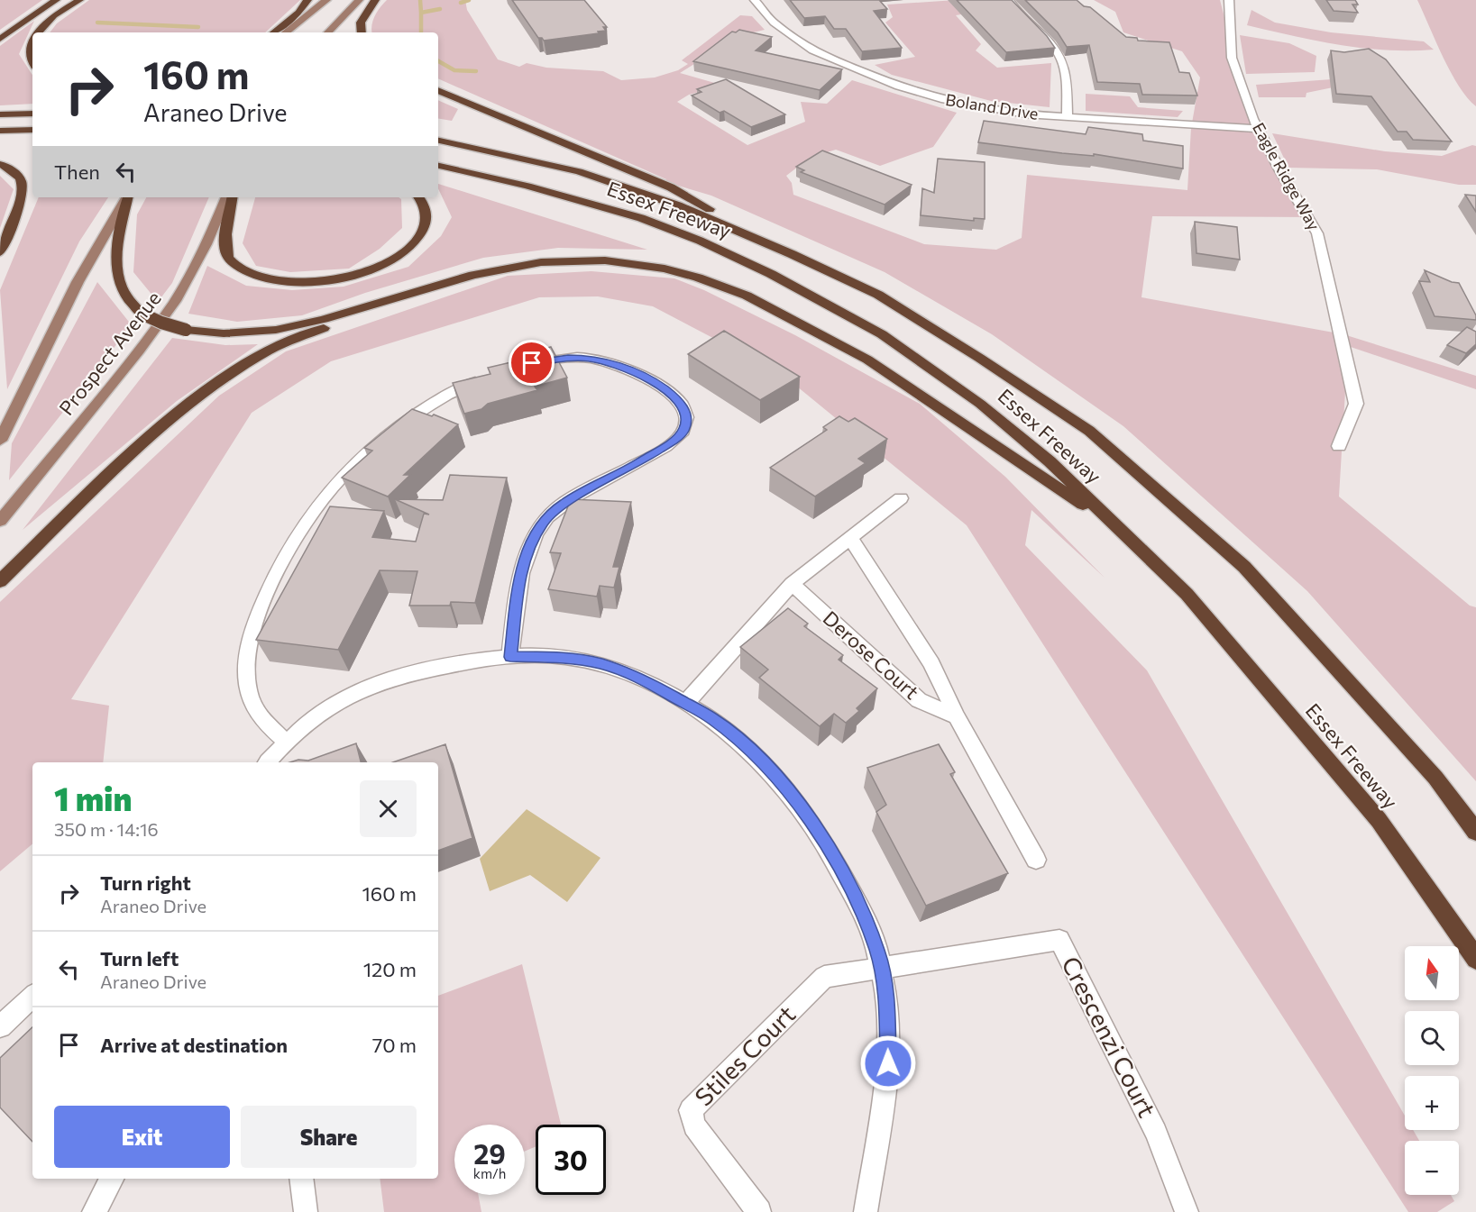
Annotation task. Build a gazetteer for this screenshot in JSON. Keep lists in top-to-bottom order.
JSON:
{
  "streets": {
    "highway": ["Essex Freeway"],
    "main road": ["Prospect Avenue"],
    "street": [
      "Boland Drive",
      "Eagle Ridge Way",
      "Derose Court",
      "Crescenzi Court",
      "Stiles Court"
    ]
  },
  "crossings": [
    ["Boland Drive", "Eagle Ridge Way"],
    ["Crescenzi Court", "Stiles Court"]
  ],
  "north": "top",
  "page": {
    "turn": ["160 m", "Araneo Drive"],
    "then": "Then",
    "heading": ["1 min", "350 m · 14:16"],
    "list": [
      {
        "name": "Turn right",
        "note": "Araneo Drive",
        "value": "160 m"
      },
      {
        "name": "Turn left",
        "note": "Araneo Drive",
        "value": "120 m"
      },
      {
        "name": "Arrive at destination",
        "value": "70 m"
      }
    ],
    "map_buttons": ["+", "−"],
    "buttons": ["Exit", "Share"],
    "speed": "29 km/h",
    "limit": "30"
  }
}
